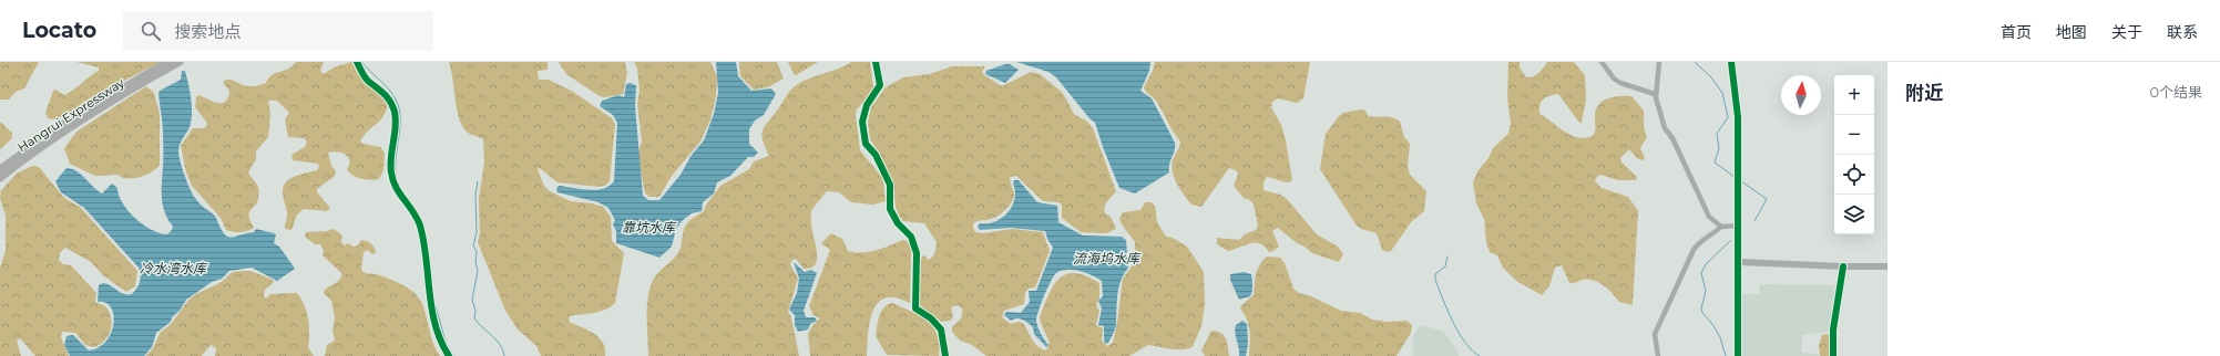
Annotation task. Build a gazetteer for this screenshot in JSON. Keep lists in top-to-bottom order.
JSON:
{
  "streets": {
    "highway": ["Hangrui Expressway"]
  },
  "water": ["靠坑水库", "流海坞水库", "冷水湾水库"],
  "north": "top",
  "page": {
    "header": "Locato",
    "search": "搜索地点",
    "nav": [
      "首页",
      "地图",
      "关于",
      "联系"
    ],
    "heading": ["附近", "0个结果"],
    "map_buttons": ["+", "−"]
  }
}
